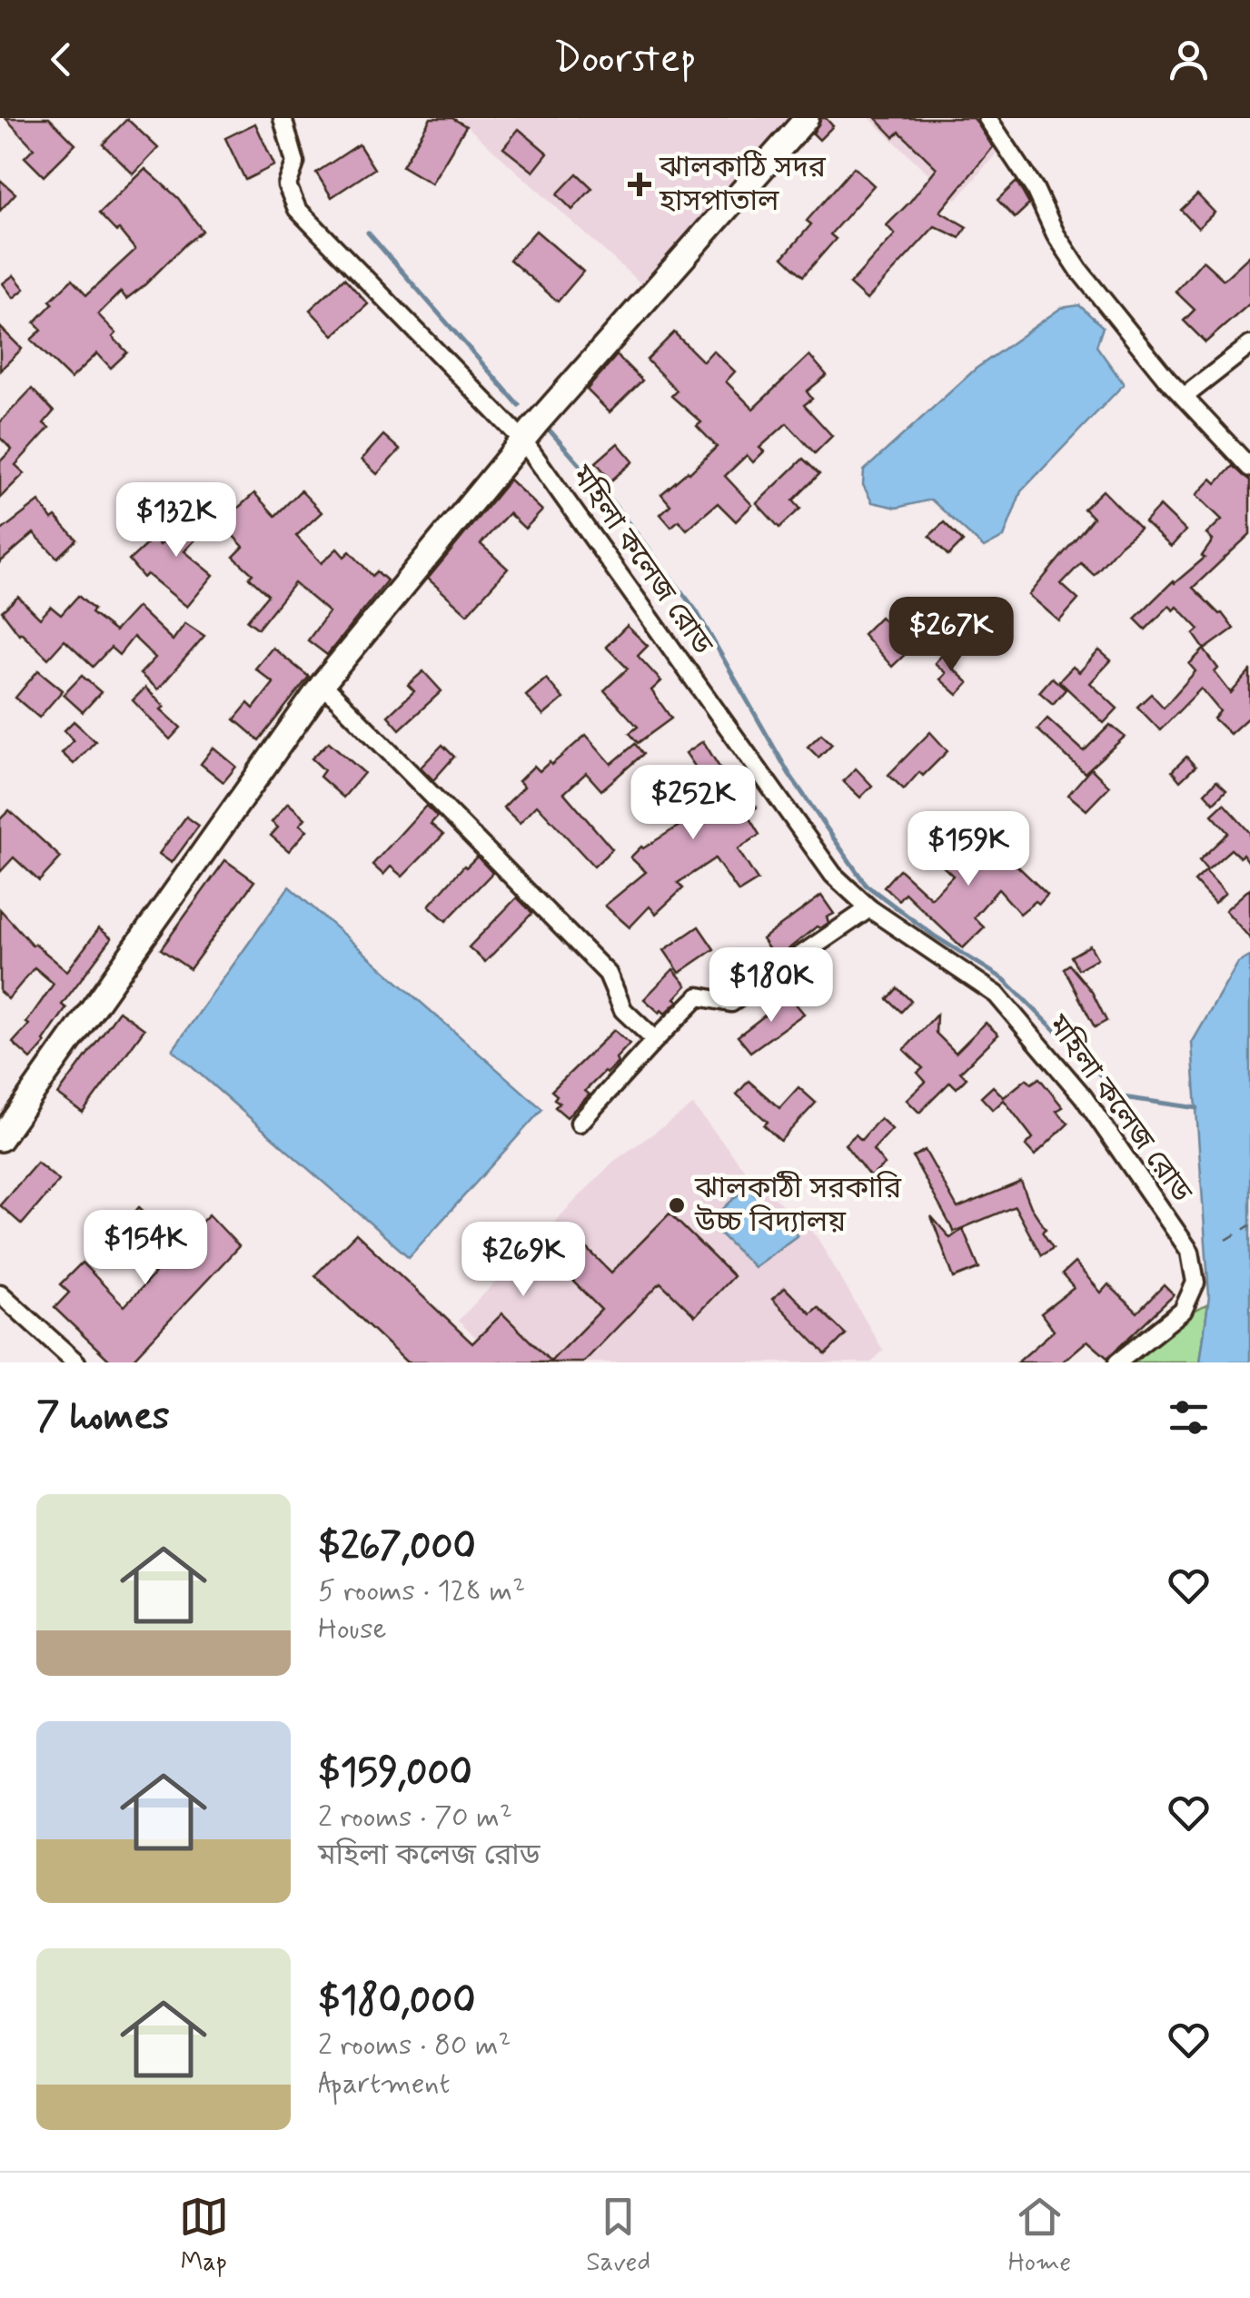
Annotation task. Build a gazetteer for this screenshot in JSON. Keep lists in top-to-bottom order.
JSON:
{
  "streets": {
    "street": ["মহিলা কলেজ রোড"]
  },
  "places": {
    "health": ["ঝালকাঠি সদর হাসপাতাল"],
    "other": ["ঝালকাঠী সরকারি উচ্চ বিদ্যালয়"]
  },
  "page": {
    "header": "Doorstep",
    "price": [
      "$132K",
      "$267K",
      "$252K",
      "$159K",
      "$180K",
      "$154K",
      "$269K"
    ],
    "heading": "7 homes",
    "list": [
      {
        "name": "$267,000",
        "note": "5 rooms · 128 m² · House"
      },
      {
        "name": "$159,000",
        "note": "2 rooms · 70 m² · মহিলা কলেজ রোড"
      },
      {
        "name": "$180,000",
        "note": "2 rooms · 80 m² · Apartment"
      }
    ],
    "tabs": ["Map", "Saved", "Home"]
  }
}
